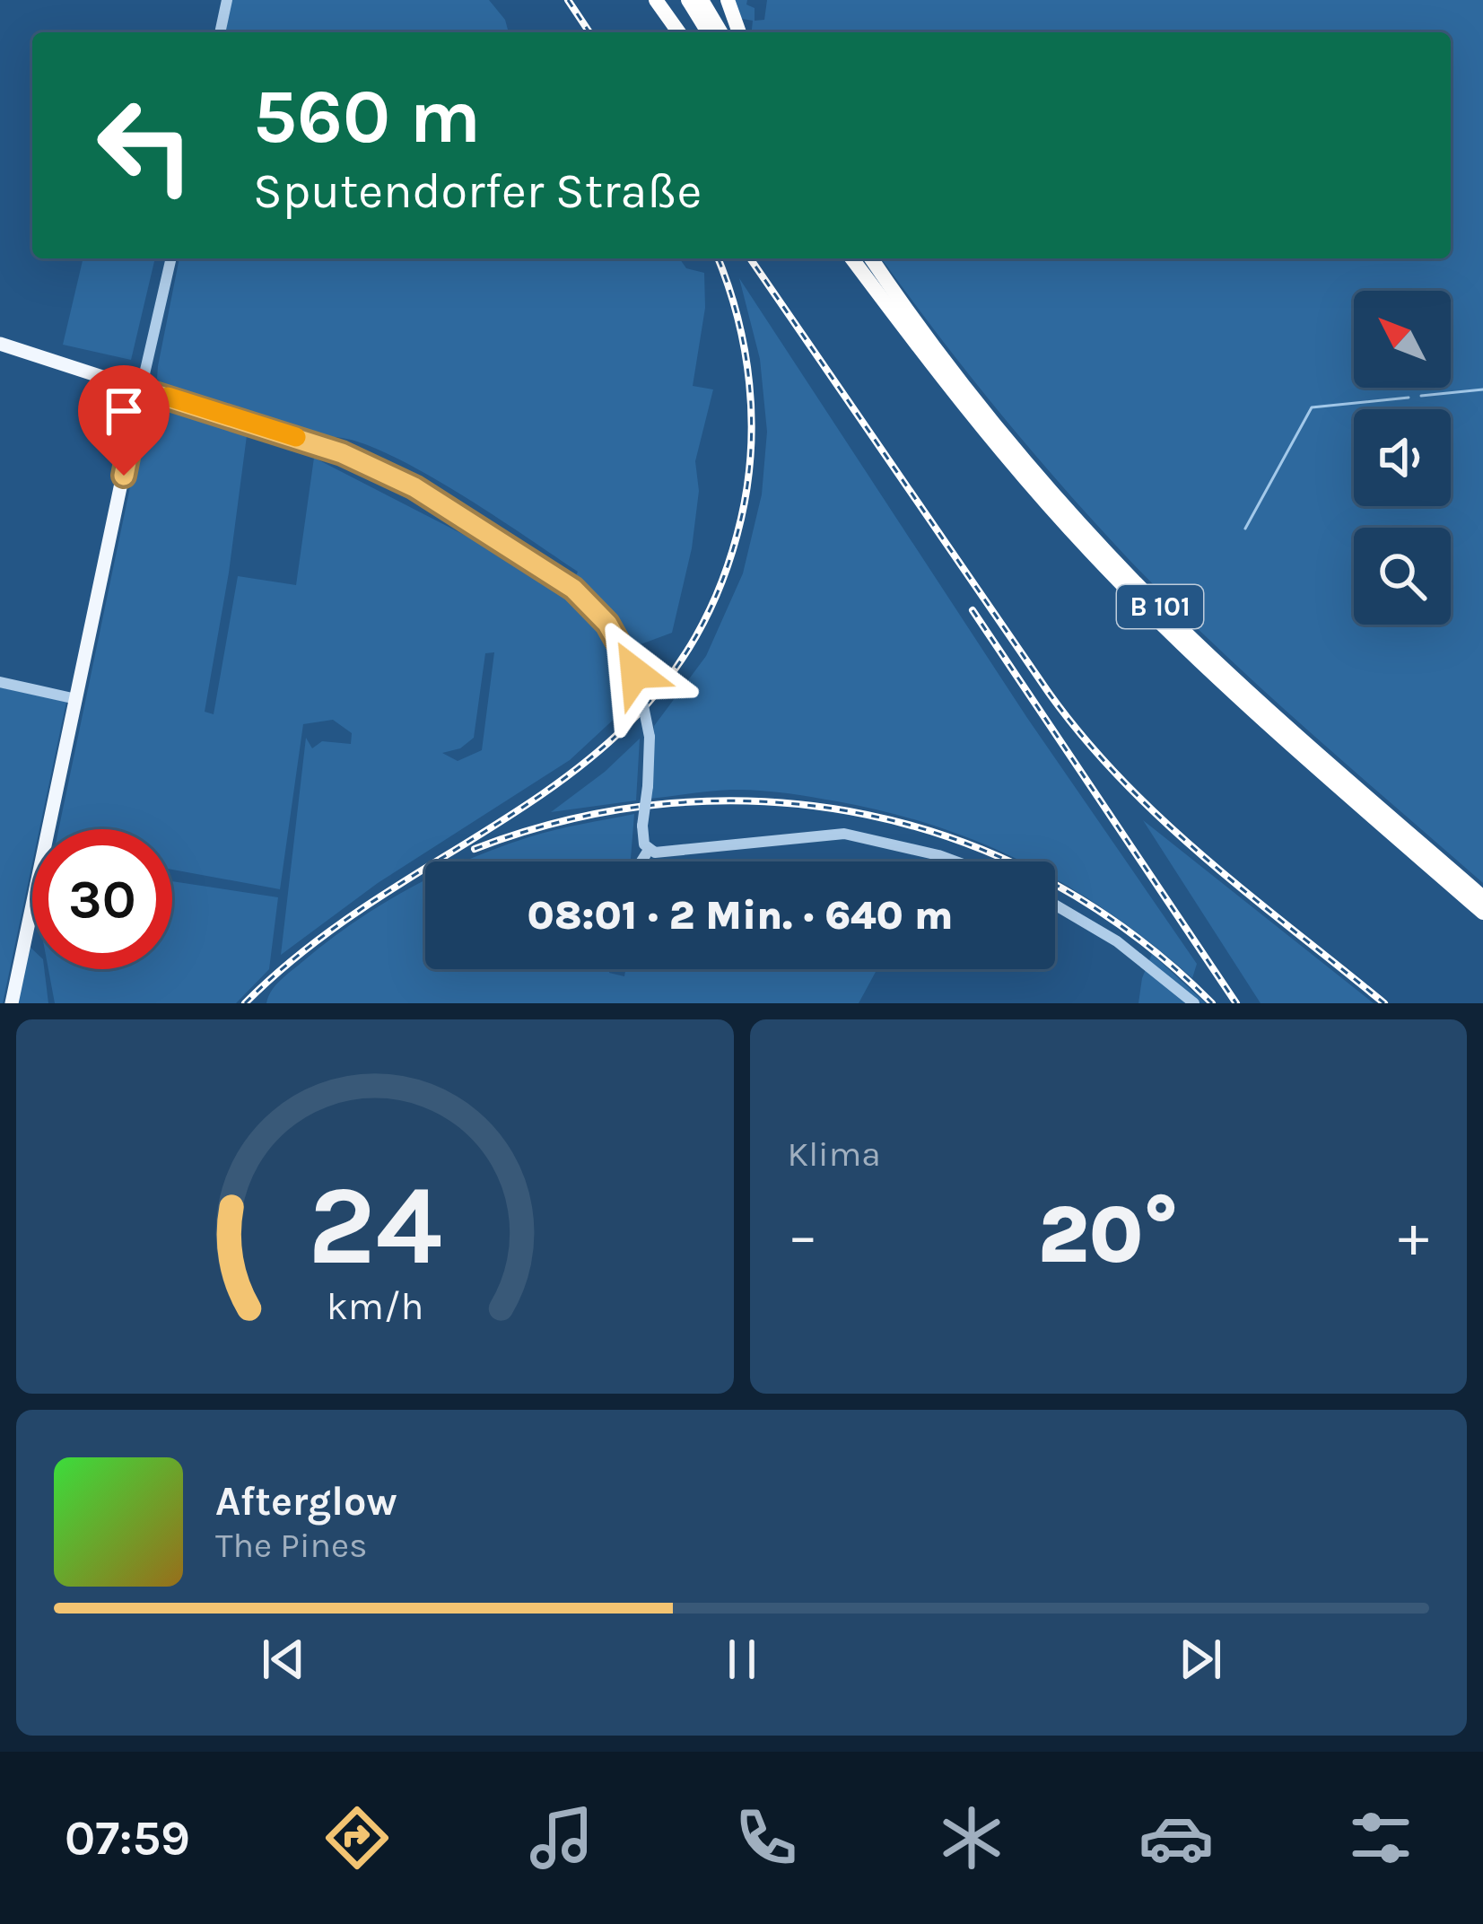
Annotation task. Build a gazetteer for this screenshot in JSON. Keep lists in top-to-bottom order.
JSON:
{
  "streets": {
    "highway": ["B 101"]
  },
  "north": "top left",
  "page": {
    "turn": ["560 m", "Sputendorfer Straße"],
    "limit": "30",
    "trip": "08:01 · 2 Min. · 640 m",
    "tile": "Klima",
    "heat": ["−", "20°", "+"],
    "song": ["Afterglow", "The Pines"],
    "tabs": "07:59",
    "gauge": ["24", "km/h"]
  }
}
